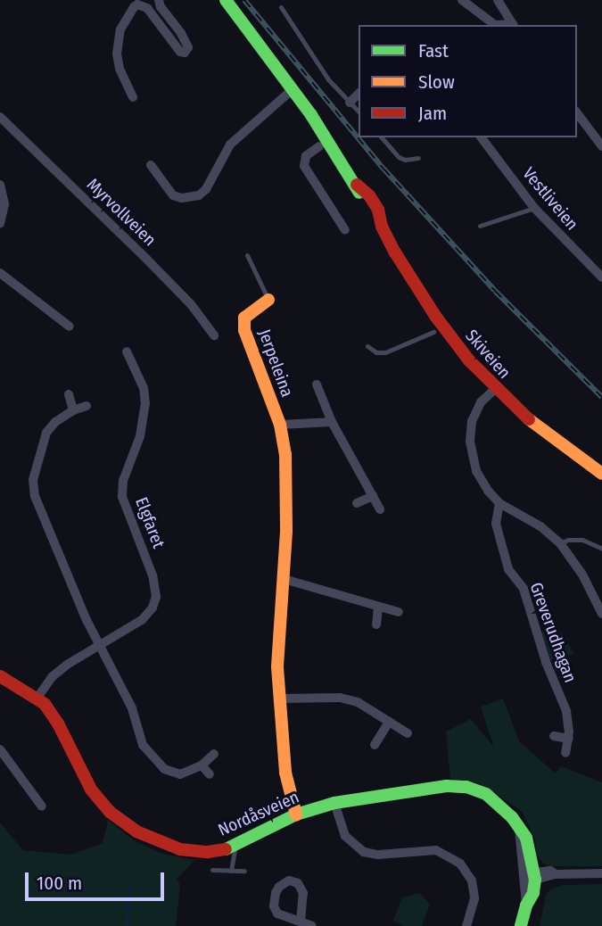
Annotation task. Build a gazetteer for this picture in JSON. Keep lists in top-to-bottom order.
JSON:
{
  "streets": {
    "street": [
      "Vestliveien",
      "Myrvollveien",
      "Skiveien",
      "Jerpeleina",
      "Elgfaret",
      "Greverudhagan",
      "Nordåsveien"
    ]
  },
  "crossings": [
    ["Jerpeleina", "Nordåsveien"],
    ["Elgfaret", "Nordåsveien"]
  ],
  "legend": ["Fast", "Slow", "Jam"],
  "scale_bar": "100 m"
}
